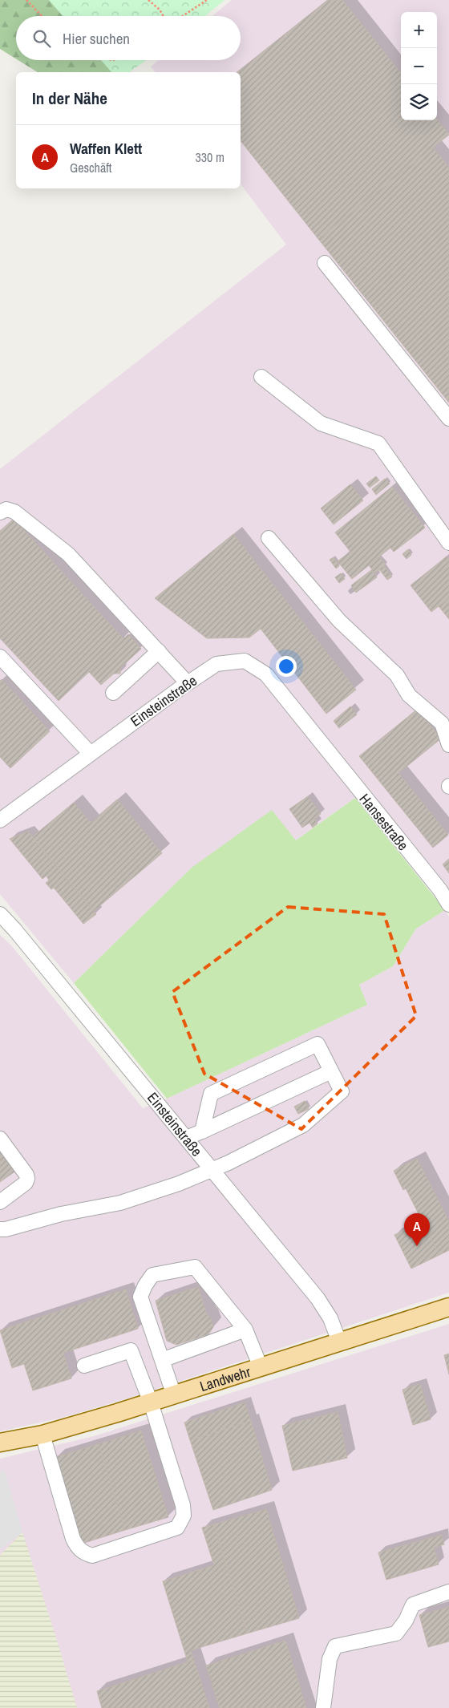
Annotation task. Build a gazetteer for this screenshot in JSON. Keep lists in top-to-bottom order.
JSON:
{
  "streets": {
    "main road": ["Landwehr"],
    "street": ["Einsteinstraße", "Hansestraße"]
  },
  "crossings": [
    ["Einsteinstraße", "Hansestraße"],
    ["Einsteinstraße", "Landwehr"]
  ],
  "page": {
    "map_buttons": ["+", "−"],
    "search": "Hier suchen",
    "heading": "In der Nähe",
    "list": [
      {
        "mark": "A",
        "name": "Waffen Klett",
        "note": "Geschäft",
        "value": "330 m"
      }
    ],
    "pins": "A"
  }
}
